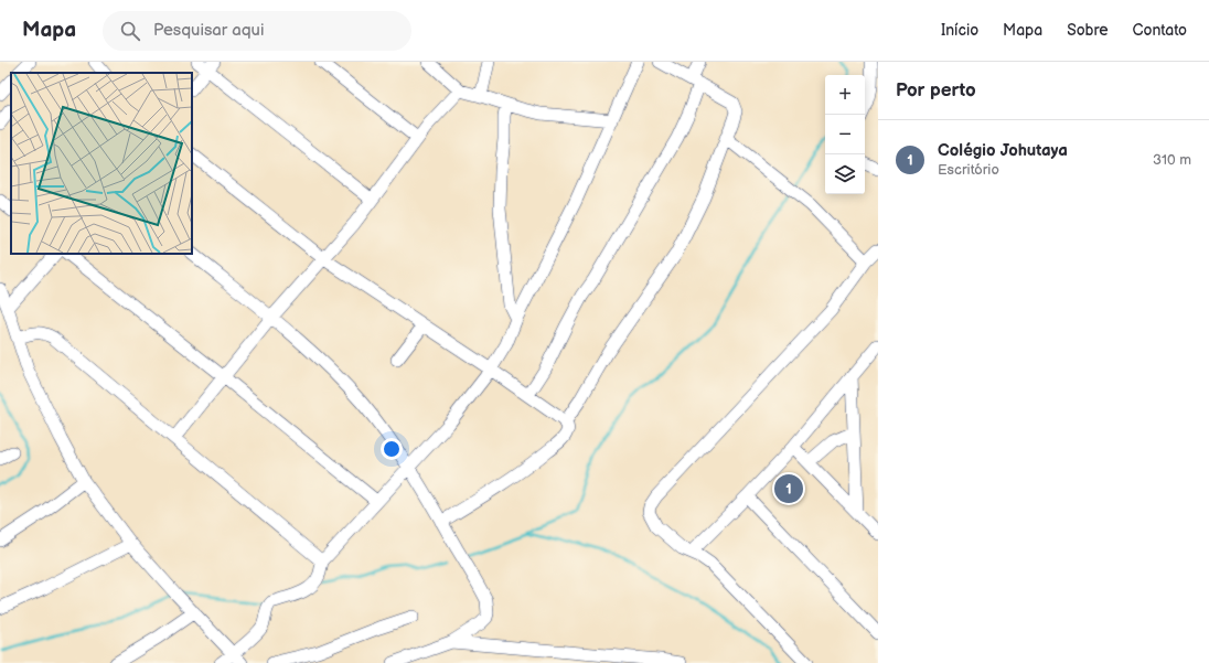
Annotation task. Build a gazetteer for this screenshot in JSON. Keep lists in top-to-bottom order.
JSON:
{
  "page": {
    "header": "Mapa",
    "search": "Pesquisar aqui",
    "nav": [
      "Início",
      "Mapa",
      "Sobre",
      "Contato"
    ],
    "heading": "Por perto",
    "map_buttons": ["+", "−"],
    "list": [
      {
        "mark": "1",
        "name": "Colégio Johutaya",
        "note": "Escritório",
        "value": "310 m"
      }
    ],
    "pins": "1"
  }
}
